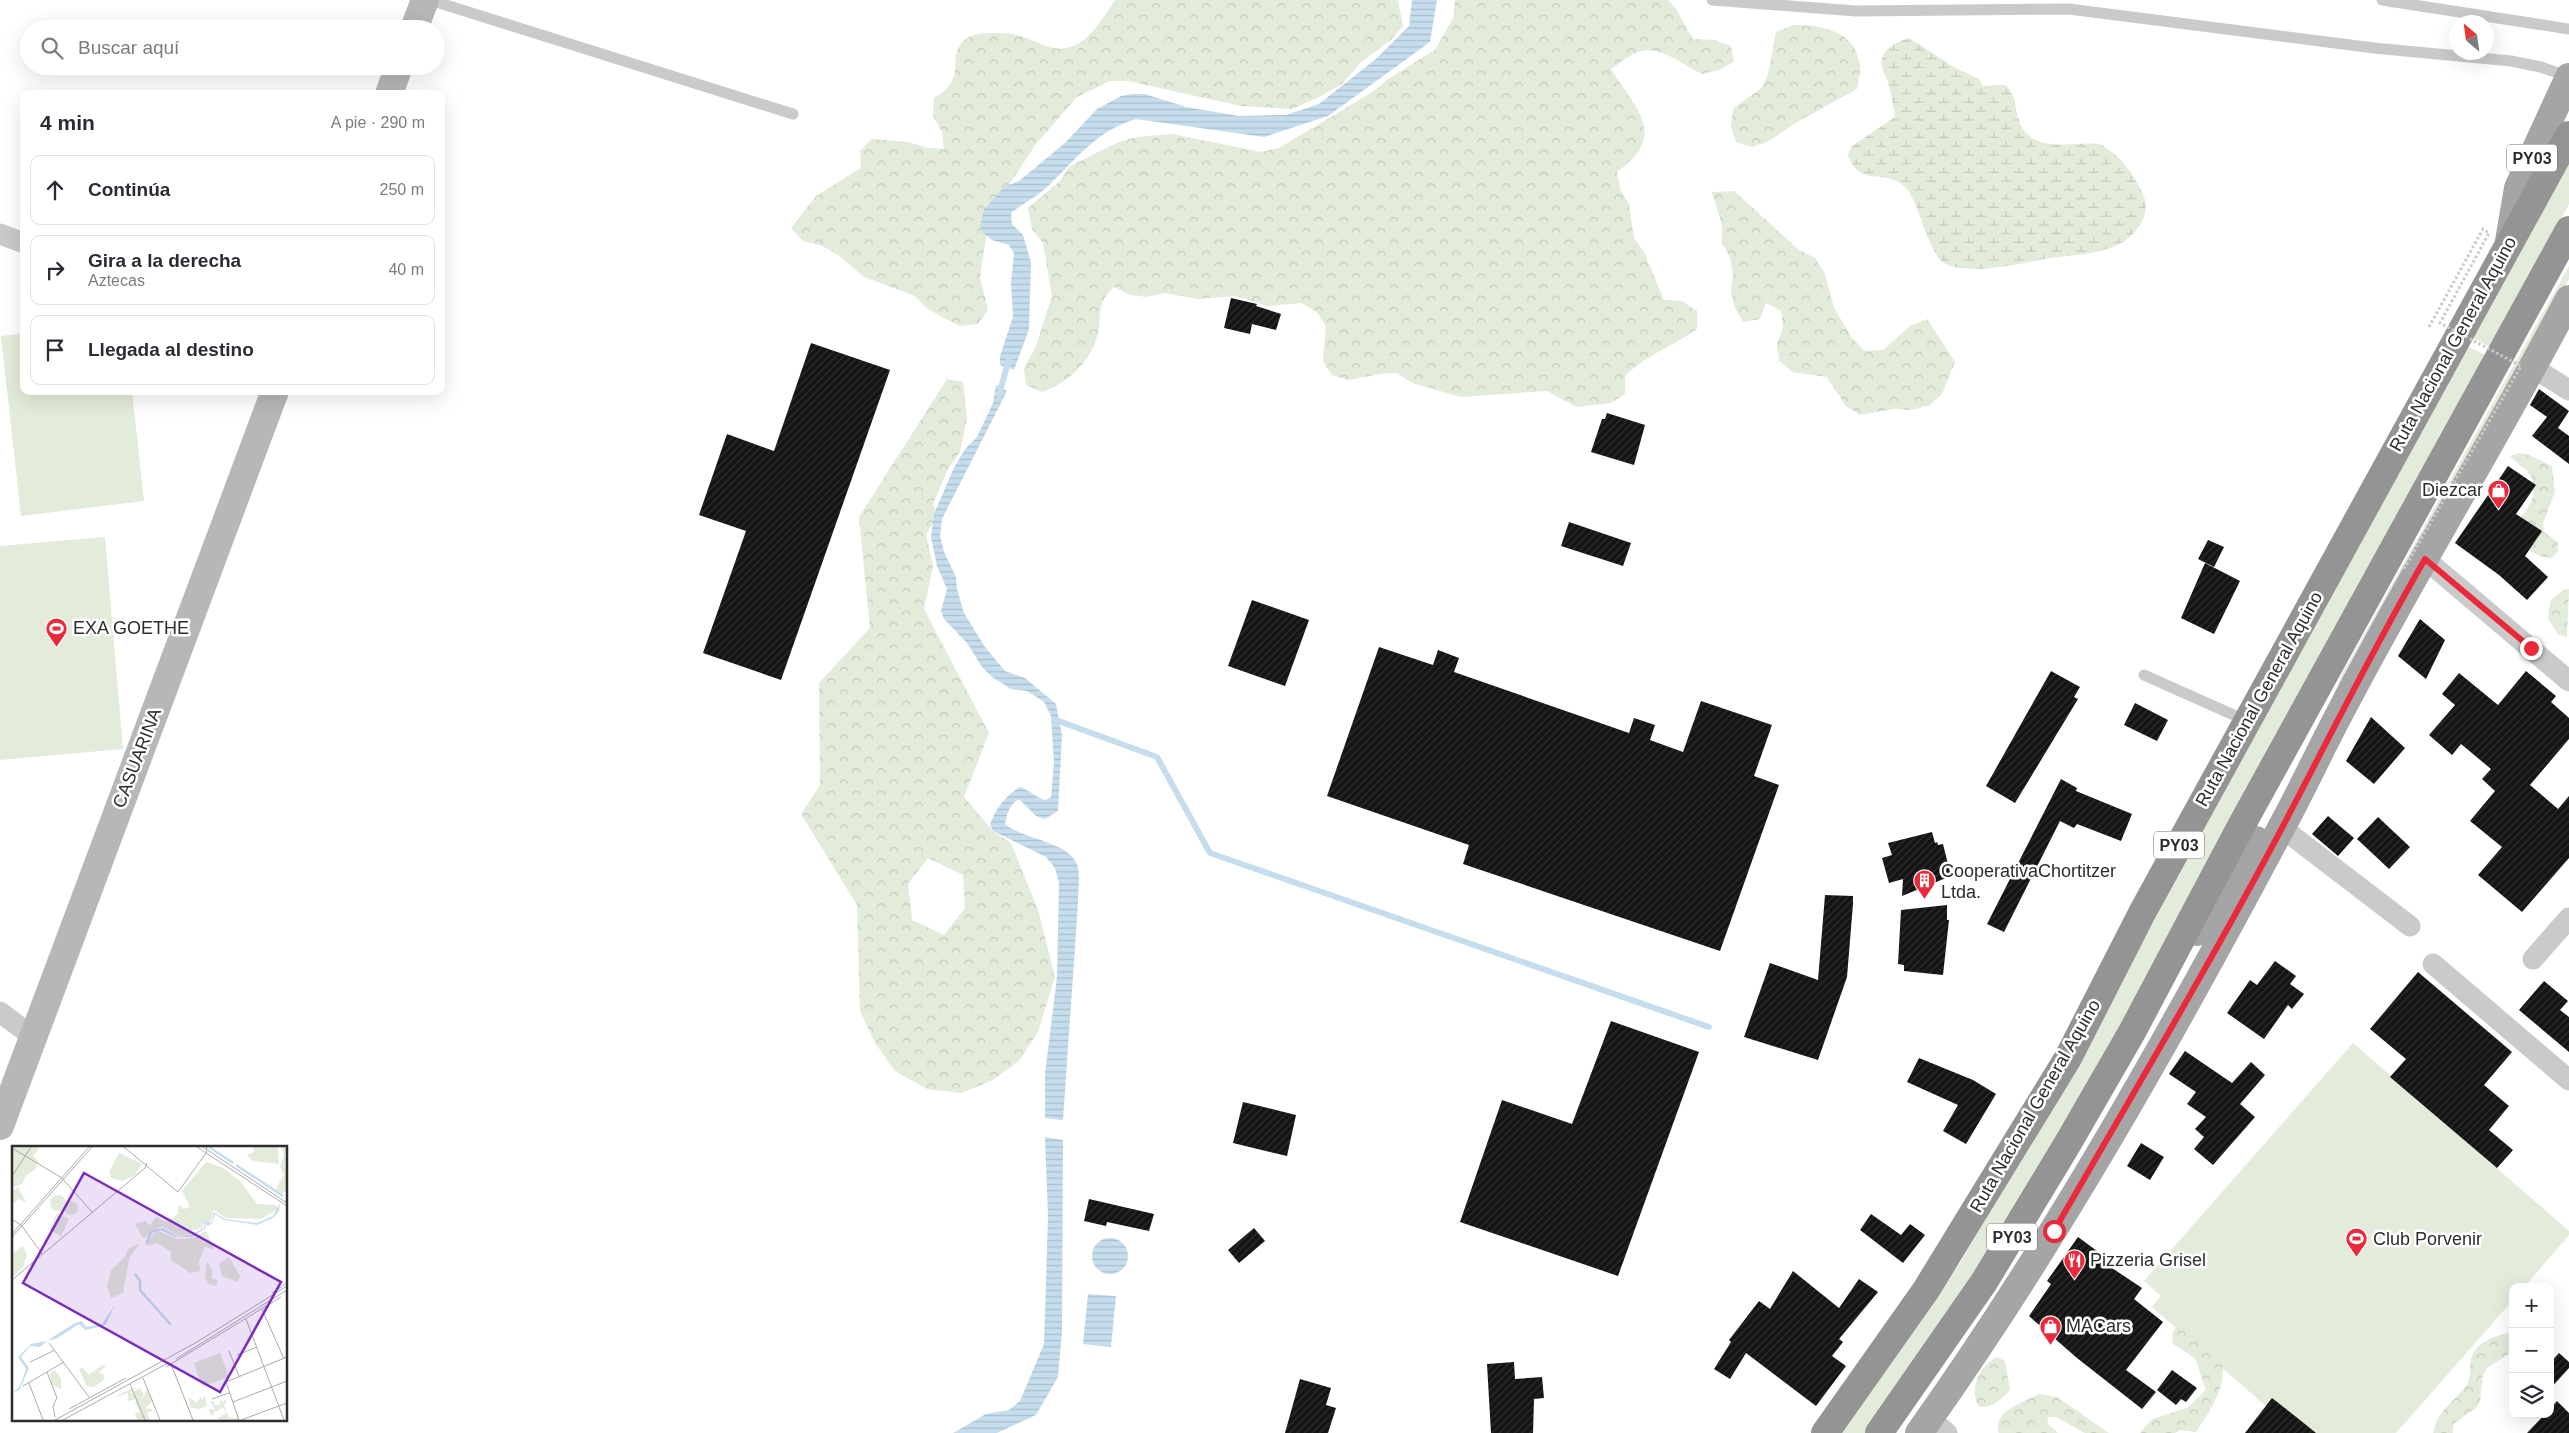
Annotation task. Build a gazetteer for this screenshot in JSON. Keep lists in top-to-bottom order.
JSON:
{
  "streets": {
    "highway": ["PY03", "Ruta Nacional General Aquino"],
    "street": ["CASUARINA"]
  },
  "crossings": [
    ["PY03", "Ruta Nacional General Aquino"]
  ],
  "places": {
    "shop": ["Diezcar", "MACars"],
    "sports": ["EXA GOETHE", "Club Porvenir"],
    "building": ["CooperativaChortitzer Ltda."],
    "restaurant": ["Pizzeria Grisel"]
  },
  "north": "top left",
  "page": {
    "search": "Buscar aquí",
    "heading": ["4 min", "A pie · 290 m"],
    "list": [
      ["Continúa", "250 m"],
      ["Gira a la derecha", "Aztecas", "40 m"],
      "Llegada al destino"
    ],
    "map_buttons": ["+", "−"]
  }
}
